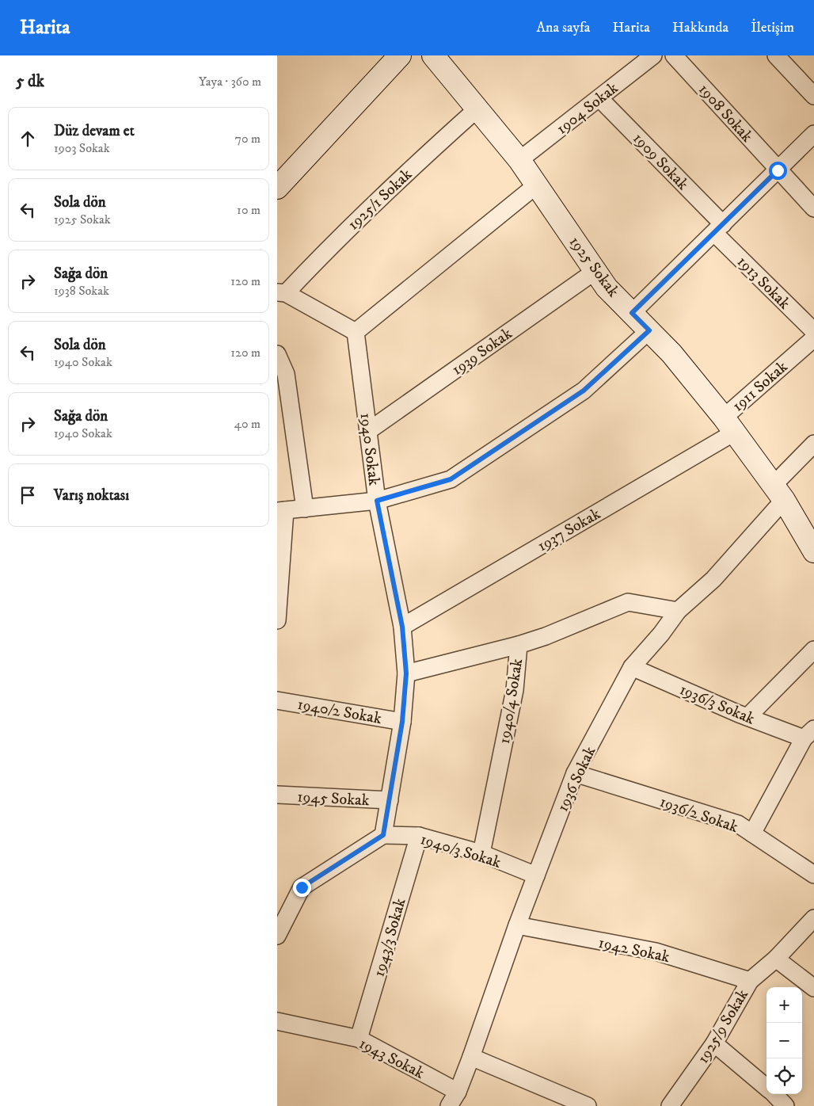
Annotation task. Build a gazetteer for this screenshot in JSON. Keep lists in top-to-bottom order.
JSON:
{
  "streets": {
    "street": [
      "1904 Sokak",
      "1908 Sokak",
      "1909 Sokak",
      "1925/1 Sokak",
      "1925 Sokak",
      "1913 Sokak",
      "1939 Sokak",
      "1911 Sokak",
      "1940 Sokak",
      "1937 Sokak",
      "1940/4 Sokak",
      "1936/3 Sokak",
      "1940/2 Sokak",
      "1936 Sokak",
      "1945 Sokak",
      "1936/2 Sokak",
      "1940/3 Sokak",
      "1943/3 Sokak",
      "1942 Sokak",
      "1925/9 Sokak",
      "1943 Sokak"
    ]
  },
  "crossings": [
    ["1904 Sokak", "1909 Sokak"],
    ["1904 Sokak", "1925 Sokak"],
    ["1909 Sokak", "1913 Sokak"],
    ["1925/1 Sokak", "1925 Sokak"],
    ["1925 Sokak", "1939 Sokak"],
    ["1925 Sokak", "1911 Sokak"],
    ["1925 Sokak", "1937 Sokak"],
    ["1925 Sokak", "1936 Sokak"],
    ["1939 Sokak", "1940 Sokak"],
    ["1911 Sokak", "1937 Sokak"],
    ["1940 Sokak", "1937 Sokak"],
    ["1940 Sokak", "1940/2 Sokak"],
    ["1940 Sokak", "1945 Sokak"],
    ["1940 Sokak", "1940/3 Sokak"],
    ["1940/4 Sokak", "1936 Sokak"],
    ["1940/4 Sokak", "1940/3 Sokak"],
    ["1936/3 Sokak", "1936 Sokak"],
    ["1936 Sokak", "1936/2 Sokak"],
    ["1936 Sokak", "1940/3 Sokak"],
    ["1936 Sokak", "1942 Sokak"],
    ["1936 Sokak", "1943 Sokak"],
    ["1940/3 Sokak", "1943/3 Sokak"],
    ["1943/3 Sokak", "1943 Sokak"],
    ["1942 Sokak", "1925/9 Sokak"]
  ],
  "page": {
    "header": "Harita",
    "nav": [
      "Ana sayfa",
      "Harita",
      "Hakkında",
      "İletişim"
    ],
    "heading": ["5 dk", "Yaya · 360 m"],
    "list": [
      ["Düz devam et", "1903 Sokak", "70 m"],
      ["Sola dön", "1925 Sokak", "10 m"],
      ["Sağa dön", "1938 Sokak", "120 m"],
      ["Sola dön", "1940 Sokak", "120 m"],
      ["Sağa dön", "1940 Sokak", "40 m"],
      "Varış noktası"
    ],
    "map_buttons": ["+", "−"]
  }
}
